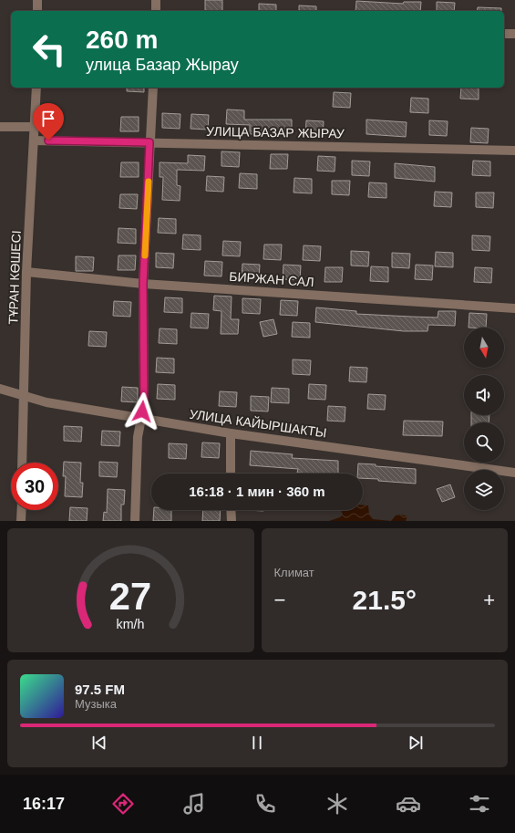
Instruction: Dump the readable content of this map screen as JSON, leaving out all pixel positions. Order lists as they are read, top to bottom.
{
  "streets": {
    "street": [
      "УЛИЦА БАЗАР ЖЫРАУ",
      "ТҰРАН КӨШЕСІ",
      "БИРЖАН САЛ",
      "УЛИЦА КАЙЫРШАКТЫ"
    ]
  },
  "crossings": [
    ["УЛИЦА БАЗАР ЖЫРАУ", "ТҰРАН КӨШЕСІ"],
    ["ТҰРАН КӨШЕСІ", "БИРЖАН САЛ"],
    ["ТҰРАН КӨШЕСІ", "УЛИЦА КАЙЫРШАКТЫ"]
  ],
  "north": "bottom",
  "page": {
    "turn": ["260 m", "улица Базар Жырау"],
    "limit": "30",
    "trip": "16:18 · 1 мин · 360 m",
    "tile": "Климат",
    "heat": ["−", "21.5°", "+"],
    "song": ["97.5 FM", "Музыка"],
    "tabs": "16:17",
    "gauge": ["27", "km/h"]
  }
}
